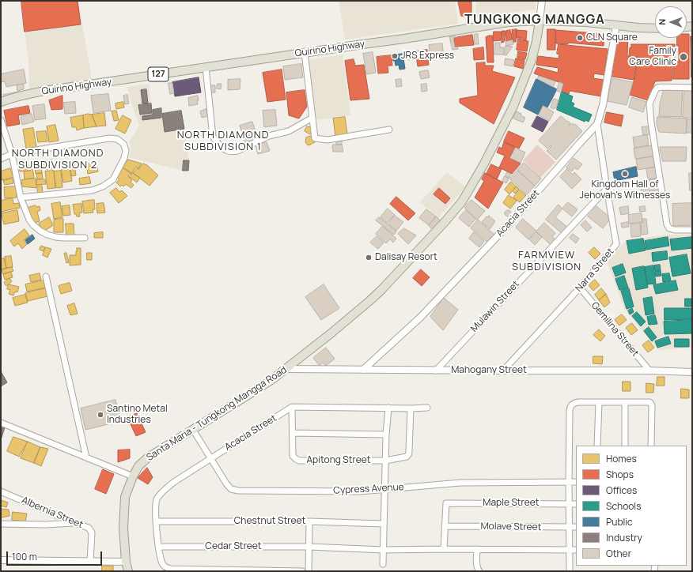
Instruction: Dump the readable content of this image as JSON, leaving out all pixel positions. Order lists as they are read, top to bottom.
{
  "streets": {
    "main road": ["Quirino Highway", "127", "Santa Maria - Tungkong Mangga Road"],
    "street": [
      "Acacia Street",
      "Narra Street",
      "Mulawin Street",
      "Gemilina Street",
      "Mahogany Street",
      "Apitong Street",
      "Cypress Avenue",
      "Maple Street",
      "Albernia Street",
      "Chestnut Street",
      "Molave Street",
      "Cedar Street"
    ]
  },
  "crossings": [
    ["Quirino Highway", "Acacia Street"],
    ["Quirino Highway", "Santa Maria - Tungkong Mangga Road"],
    ["Acacia Street", "Narra Street"],
    ["Acacia Street", "Mahogany Street"],
    ["Acacia Street", "Cypress Avenue"],
    ["Acacia Street", "Chestnut Street"],
    ["Acacia Street", "Cedar Street"],
    ["Narra Street", "Mulawin Street"],
    ["Narra Street", "Gemilina Street"],
    ["Narra Street", "Mahogany Street"],
    ["Mulawin Street", "Mahogany Street"],
    ["Gemilina Street", "Mahogany Street"],
    ["Mahogany Street", "Santa Maria - Tungkong Mangga Road"],
    ["Santa Maria - Tungkong Mangga Road", "Cypress Avenue"],
    ["Maple Street", "Molave Street"]
  ],
  "districts": [
    "TUNGKONG MANGGA",
    "NORTH DIAMOND SUBDIVISION 1",
    "NORTH DIAMOND SUBDIVISION 2",
    "FARMVIEW SUBDIVISION"
  ],
  "places": [
    "CLN Square",
    "JRS Express",
    "Family Care Clinic",
    "Kingdom Hall of Jehovah's Witnesses",
    "Dalisay Resort",
    "Santino Metal Industries"
  ],
  "legend": [
    "Homes",
    "Shops",
    "Offices",
    "Schools",
    "Public",
    "Industry",
    "Other"
  ],
  "scale_bar": "100 m",
  "north": "left"
}
